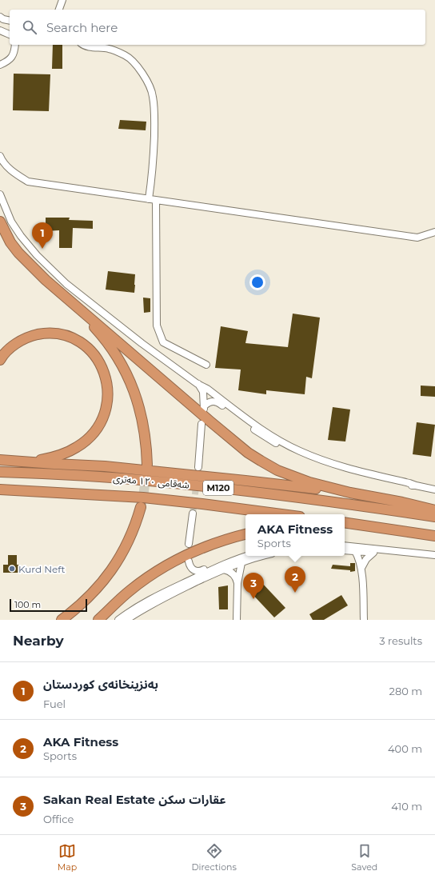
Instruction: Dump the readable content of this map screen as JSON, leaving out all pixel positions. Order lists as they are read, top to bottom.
{
  "streets": {
    "highway": ["شەقامی ١٢٠ مەتری", "M120"]
  },
  "places": ["Kurd Neft"],
  "scale_bar": "100 m",
  "page": {
    "search": "Search here",
    "pins": ["1", "2", "3"],
    "popup": ["AKA Fitness", "Sports"],
    "scale": "100 m",
    "heading": ["Nearby", "3 results"],
    "list": [
      {
        "mark": "1",
        "name": "بەنزینخانەی کوردستان",
        "note": "Fuel",
        "value": "280 m"
      },
      {
        "mark": "2",
        "name": "AKA Fitness",
        "note": "Sports",
        "value": "400 m"
      },
      {
        "mark": "3",
        "name": "Sakan Real Estate عقارات سكن",
        "note": "Office",
        "value": "410 m"
      }
    ],
    "nav": ["Map", "Directions", "Saved"]
  }
}
